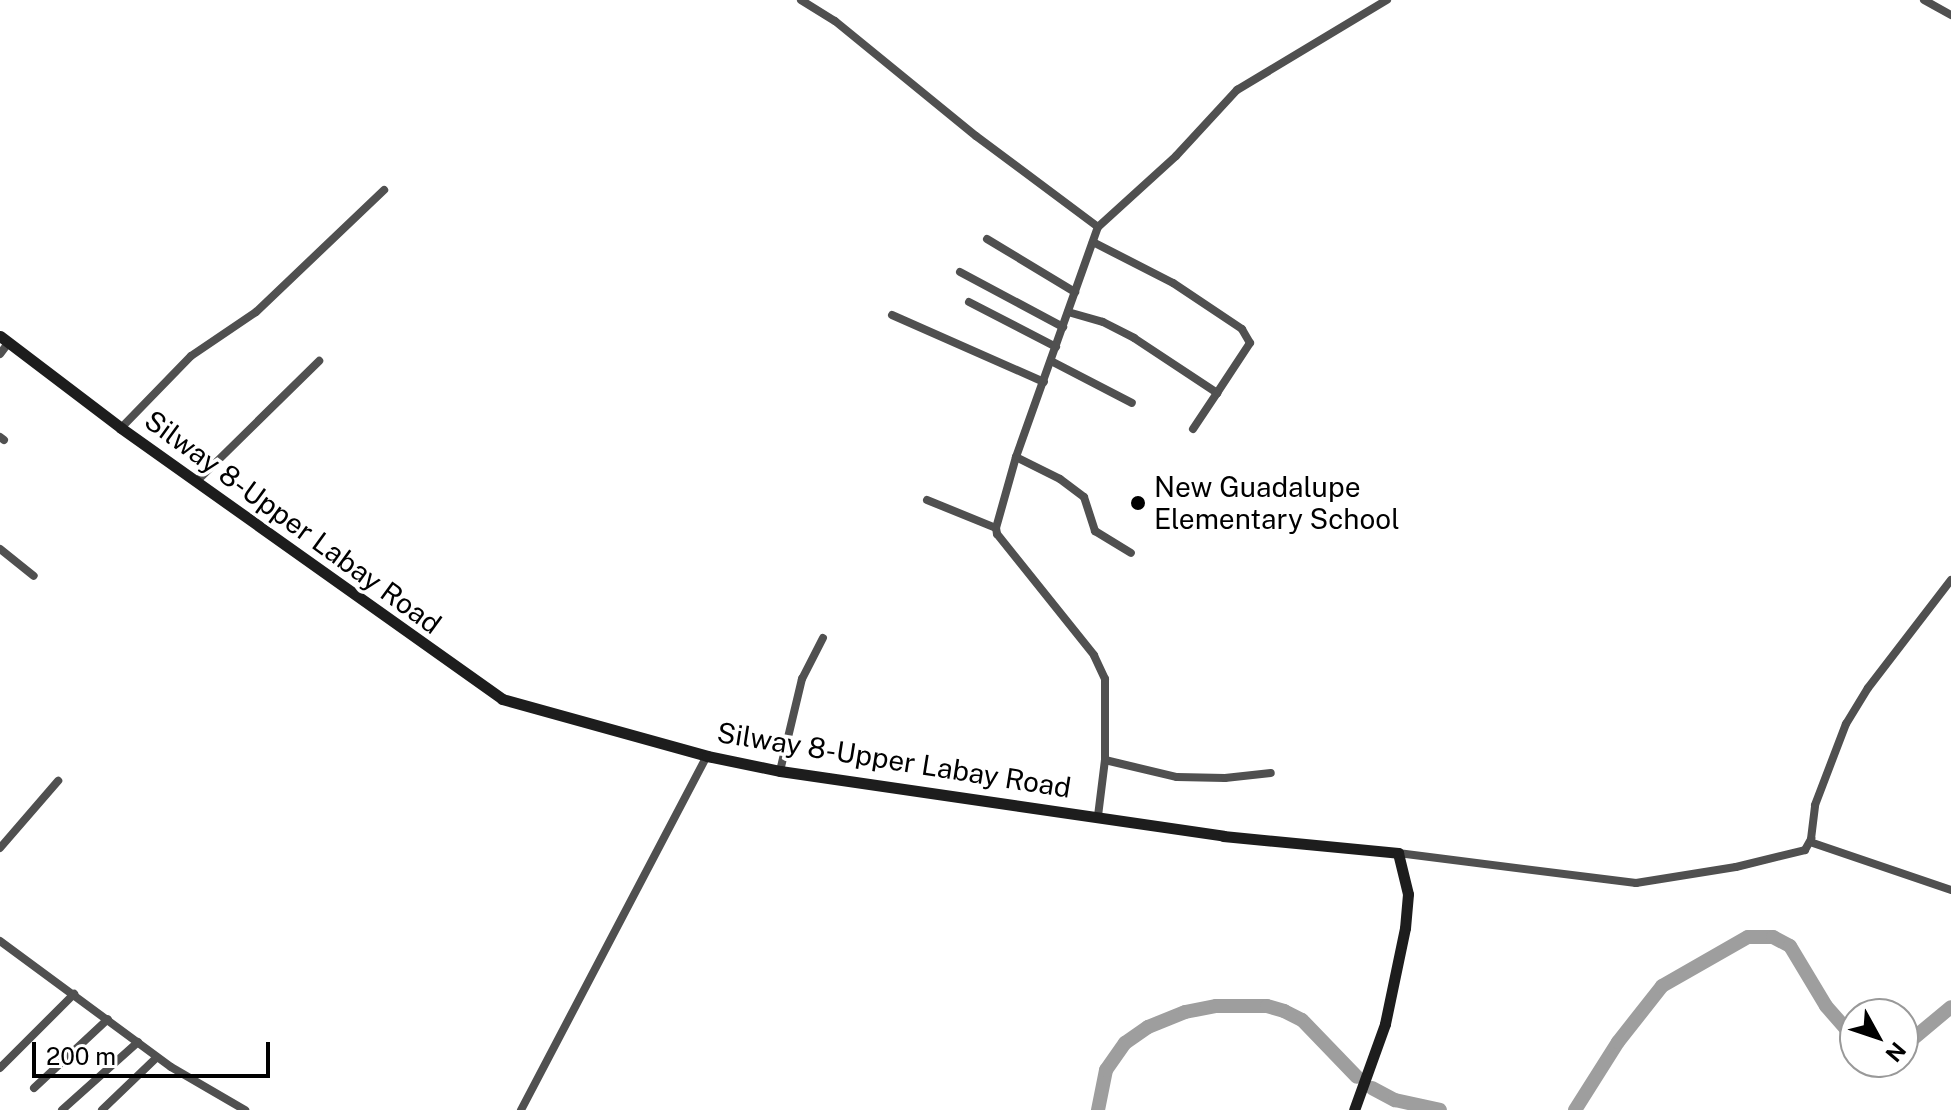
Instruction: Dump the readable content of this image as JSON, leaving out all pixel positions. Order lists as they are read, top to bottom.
{
  "streets": {
    "main road": ["Silway 8-Upper Labay Road"]
  },
  "places": ["New Guadalupe Elementary School"],
  "scale_bar": "200 m",
  "north": "bottom right"
}
